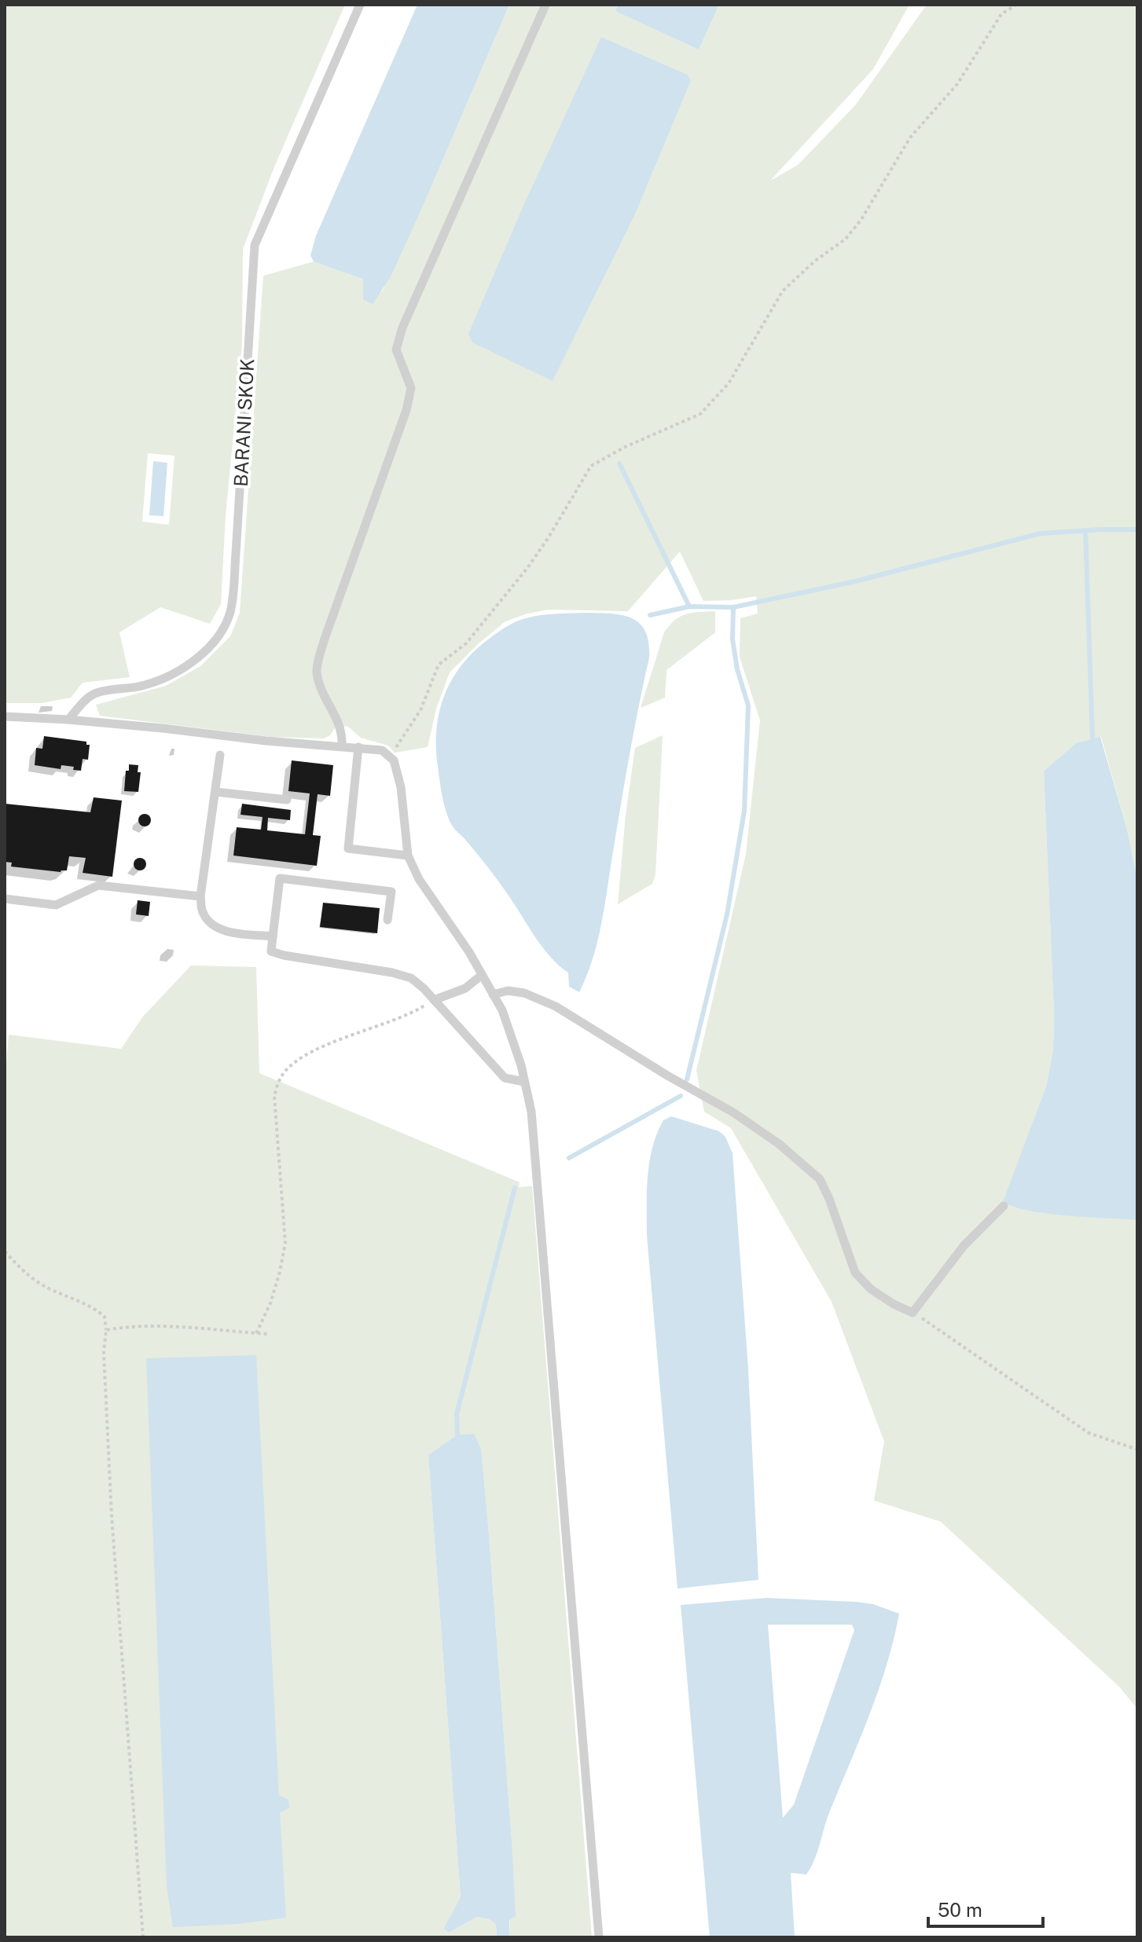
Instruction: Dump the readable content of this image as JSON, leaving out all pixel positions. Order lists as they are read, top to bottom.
{
  "streets": {
    "lane": ["BARANI SKOK"]
  },
  "scale_bar": "50 m"
}
